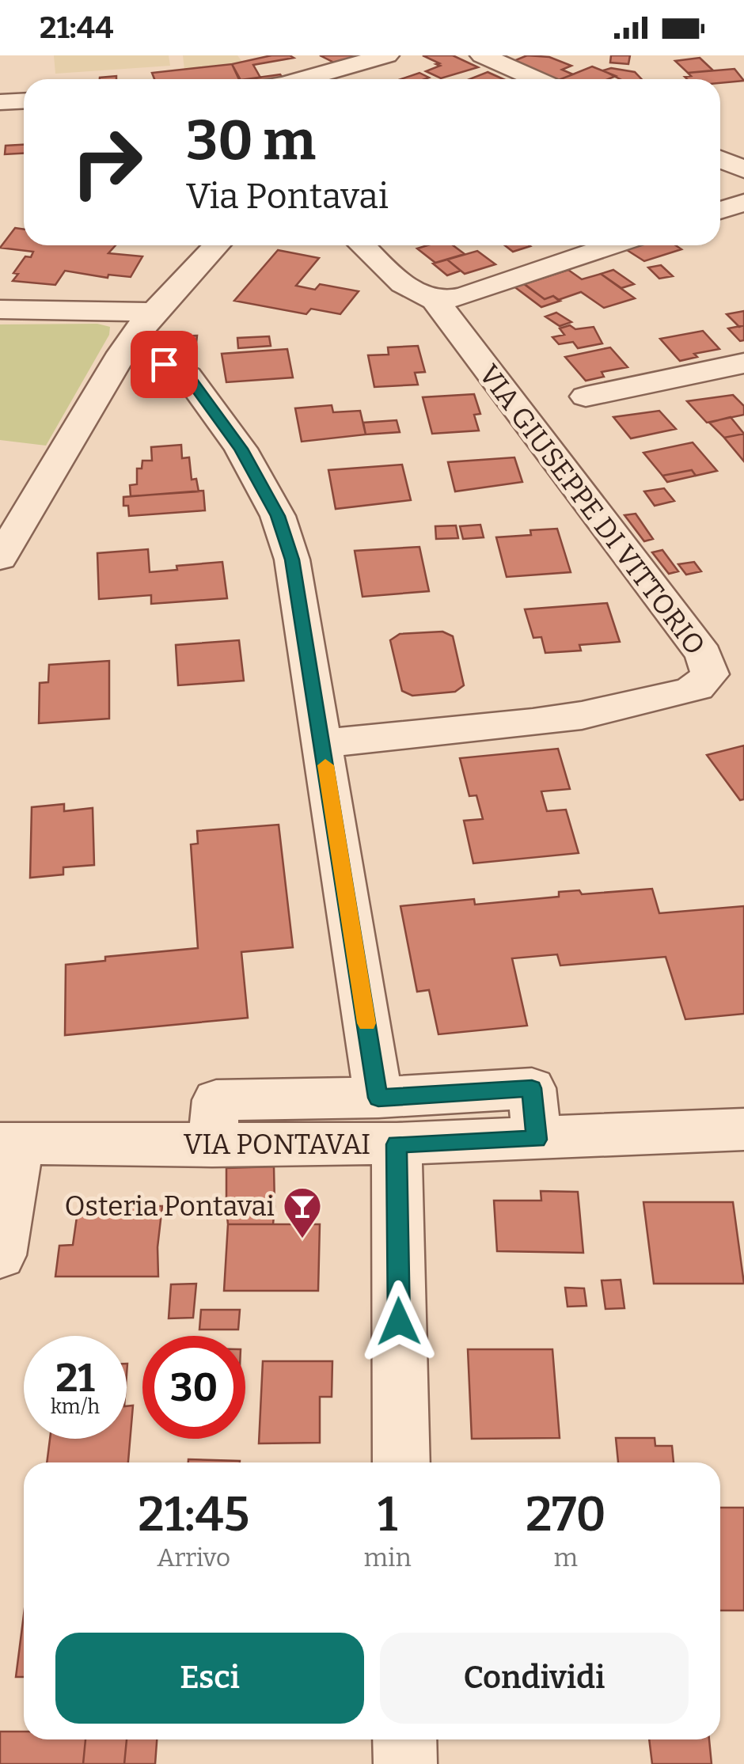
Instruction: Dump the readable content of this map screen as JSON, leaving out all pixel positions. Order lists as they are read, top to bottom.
{
  "streets": {
    "street": ["VIA GIUSEPPE DI VITTORIO", "VIA PONTAVAI"]
  },
  "places": {
    "bar": ["Osteria Pontavai"]
  },
  "page": {
    "status": "21:44",
    "turn": ["30 m", "Via Pontavai"],
    "speed": "21 km/h",
    "limit": "30",
    "eta": [
      "21:45",
      "Arrivo",
      "1",
      "min",
      "270",
      "m"
    ],
    "buttons": ["Esci", "Condividi"]
  }
}
